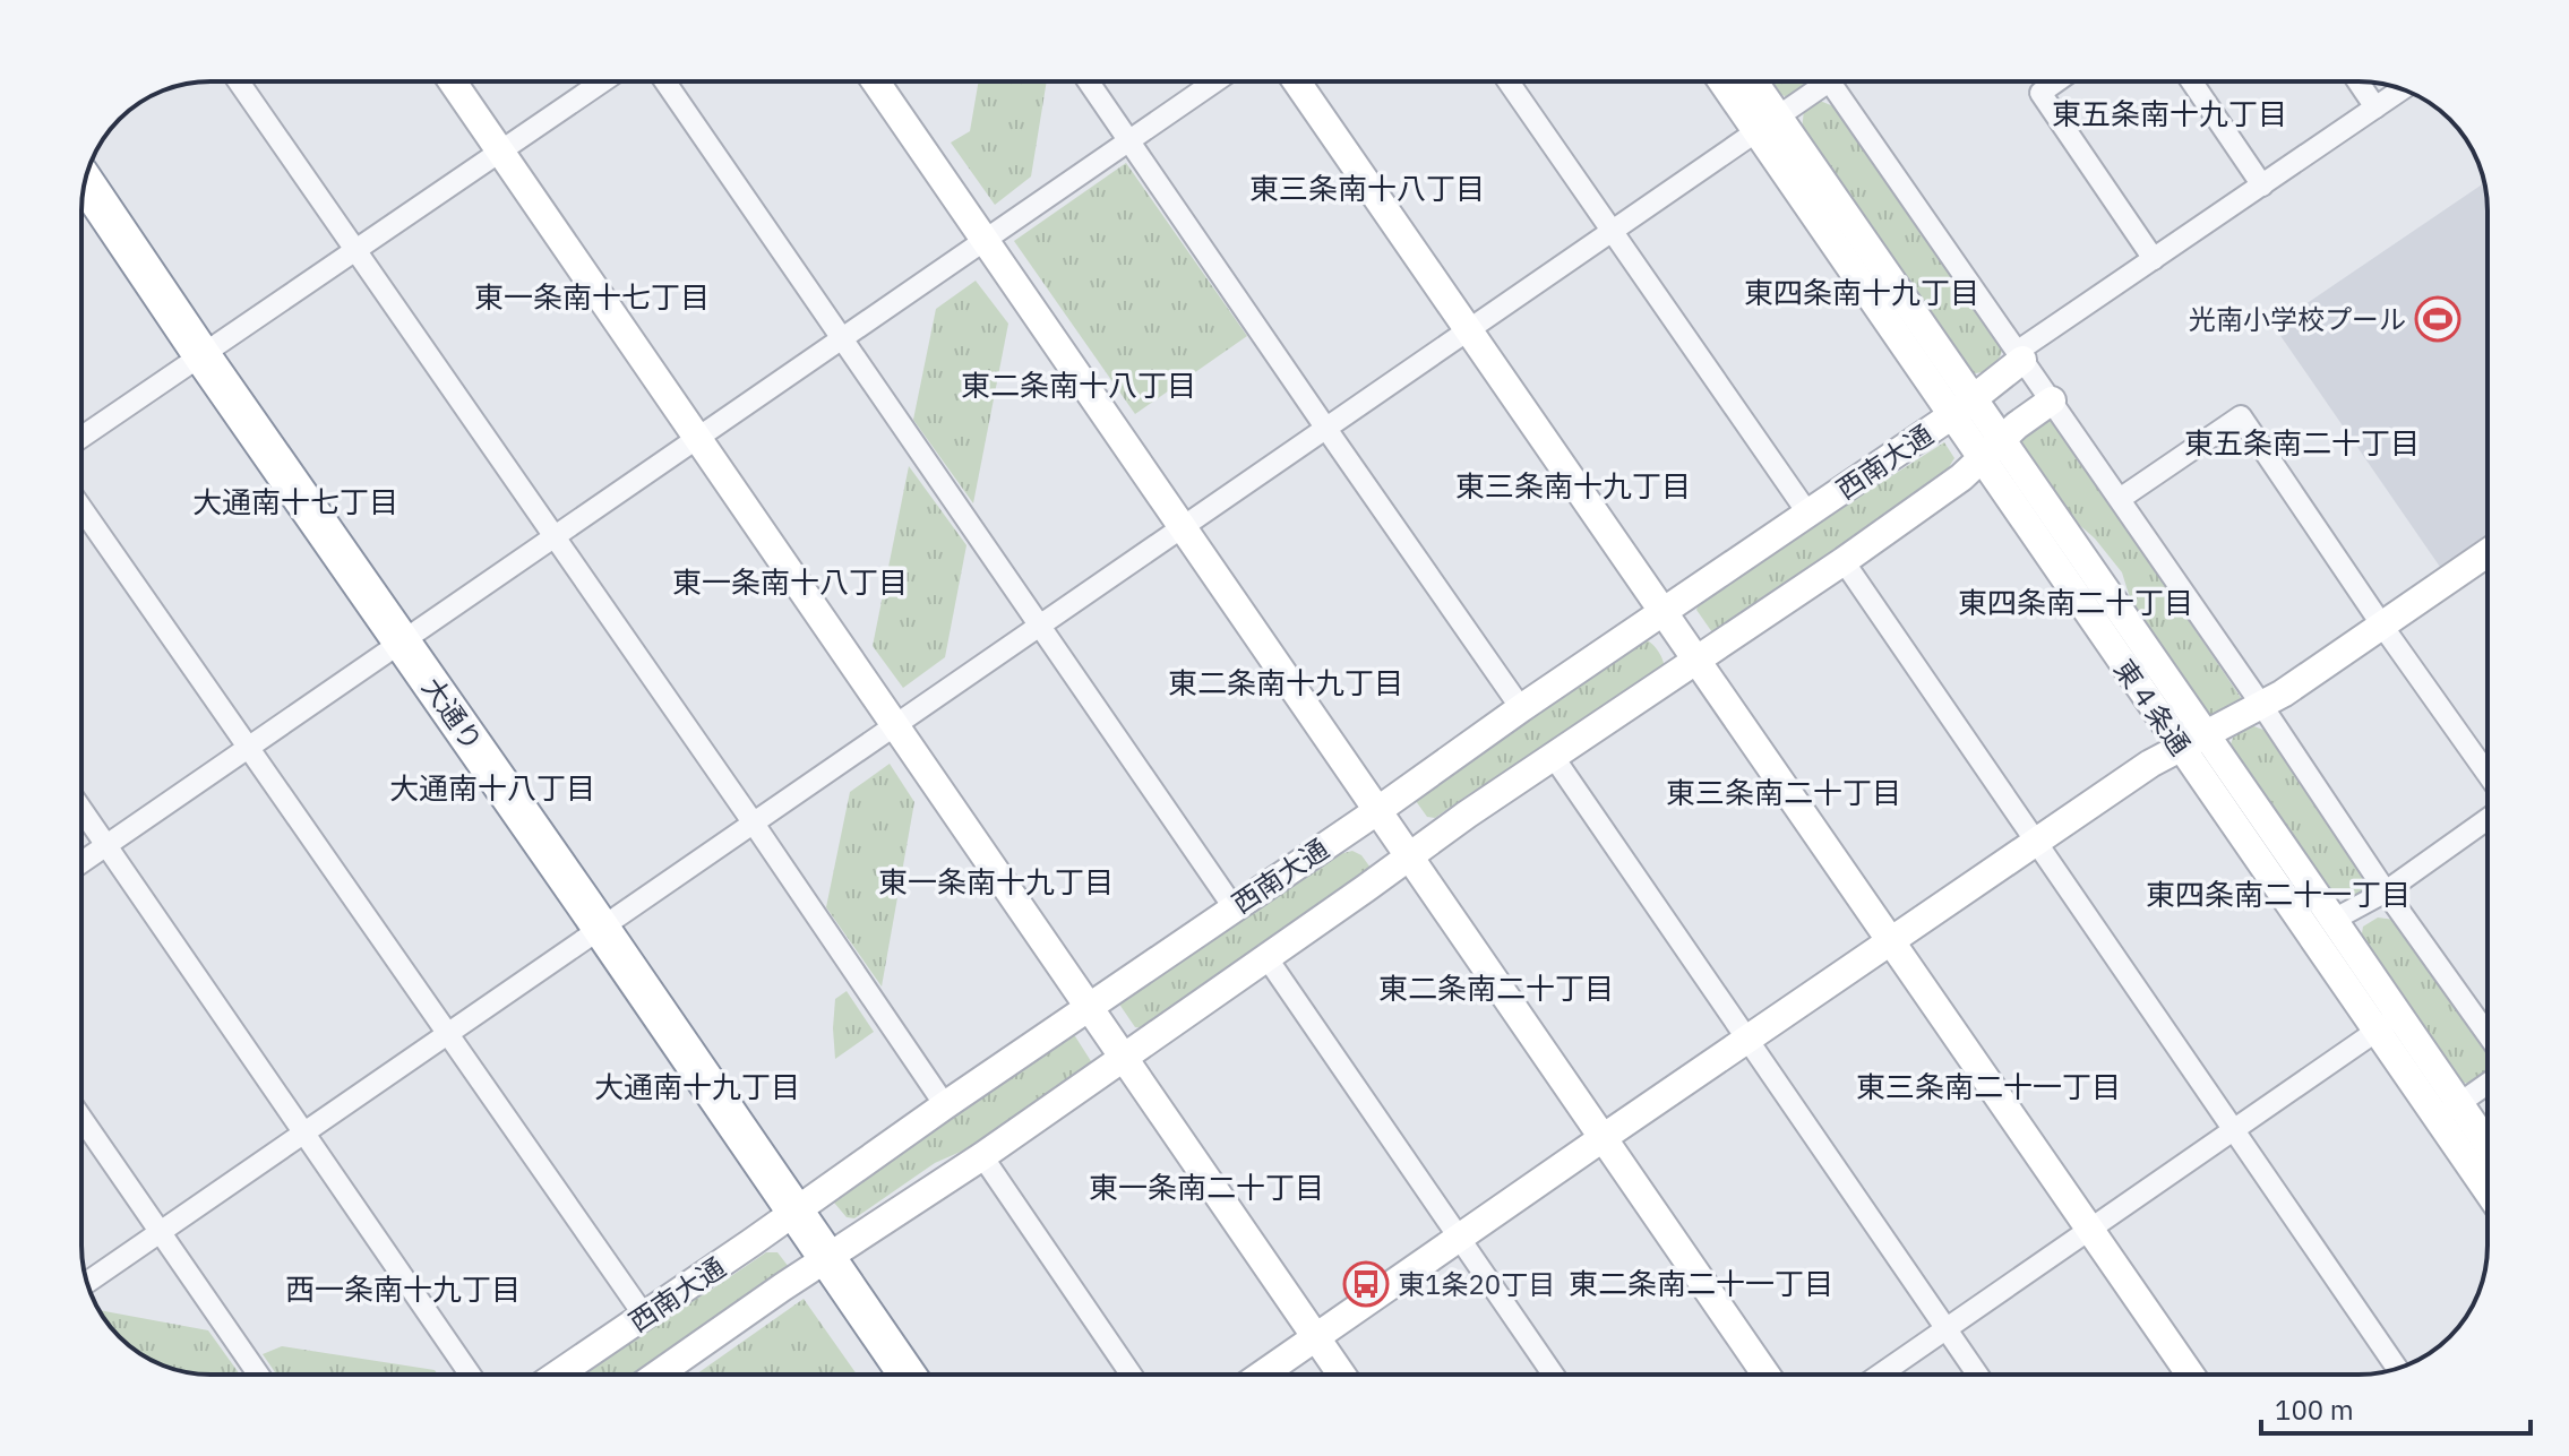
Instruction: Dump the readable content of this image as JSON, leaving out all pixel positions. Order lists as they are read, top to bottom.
{
  "streets": {
    "highway": ["大通り"],
    "street": ["西南大通", "東４条通"]
  },
  "crossings": [
    ["西南大通", "東４条通"],
    ["西南大通", "大通り"]
  ],
  "districts": [
    "東五条南十九丁目",
    "東三条南十八丁目",
    "東四条南十九丁目",
    "東一条南十七丁目",
    "東二条南十八丁目",
    "東五条南二十丁目",
    "東三条南十九丁目",
    "大通南十七丁目",
    "東一条南十八丁目",
    "東四条南二十丁目",
    "東二条南十九丁目",
    "大通南十八丁目",
    "東三条南二十丁目",
    "東一条南十九丁目",
    "東四条南二十一丁目",
    "東二条南二十丁目",
    "大通南十九丁目",
    "東三条南二十一丁目",
    "東一条南二十丁目",
    "東二条南二十一丁目",
    "西一条南十九丁目"
  ],
  "places": {
    "sports": ["光南小学校プール"],
    "bus stop": ["東1条20丁目"]
  },
  "scale_bar": "100 m"
}
